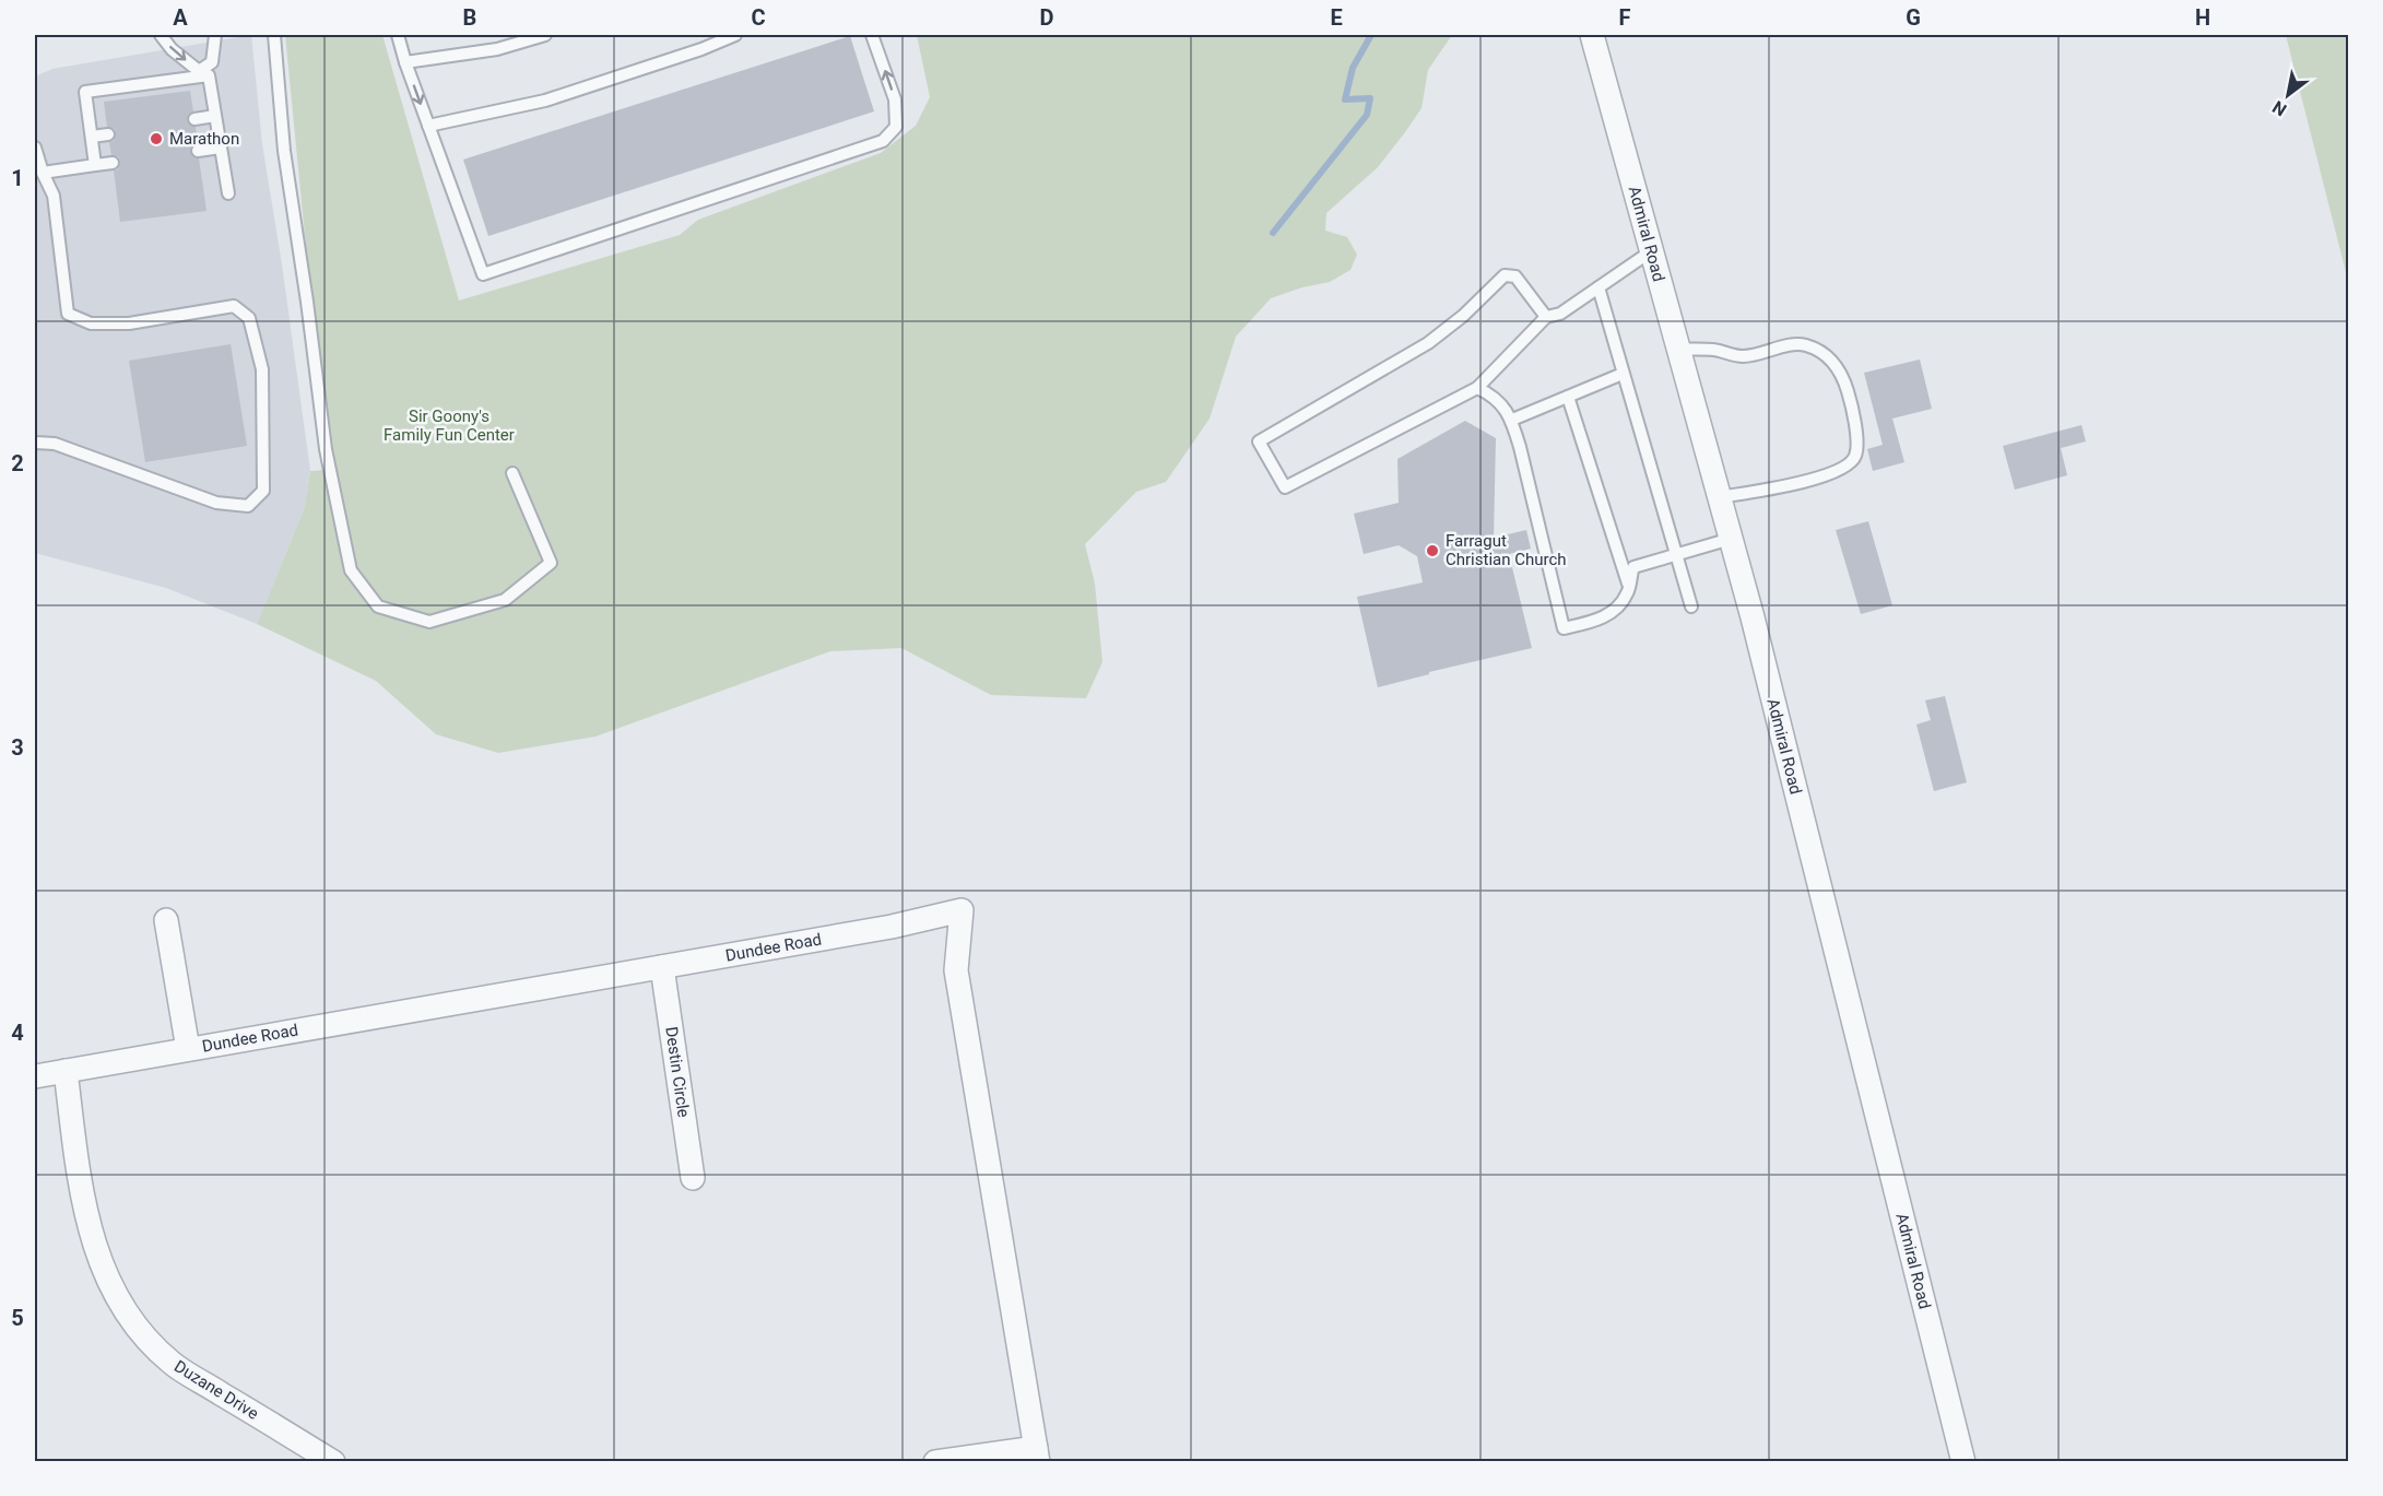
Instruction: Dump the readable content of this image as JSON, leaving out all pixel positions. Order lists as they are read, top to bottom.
{
  "streets": {
    "street": [
      "Admiral Road",
      "Dundee Road",
      "Destin Circle",
      "Duzane Drive"
    ]
  },
  "crossings": [
    ["Dundee Road", "Destin Circle"],
    ["Dundee Road", "Duzane Drive"]
  ],
  "parks": ["Sir Goony's Family Fun Center"],
  "places": ["Marathon", "Farragut Christian Church"],
  "north": "bottom left",
  "grid": {
    "columns": [
      "A",
      "B",
      "C",
      "D",
      "E",
      "F",
      "G",
      "H"
    ],
    "rows": [
      "1",
      "2",
      "3",
      "4",
      "5"
    ]
  }
}
